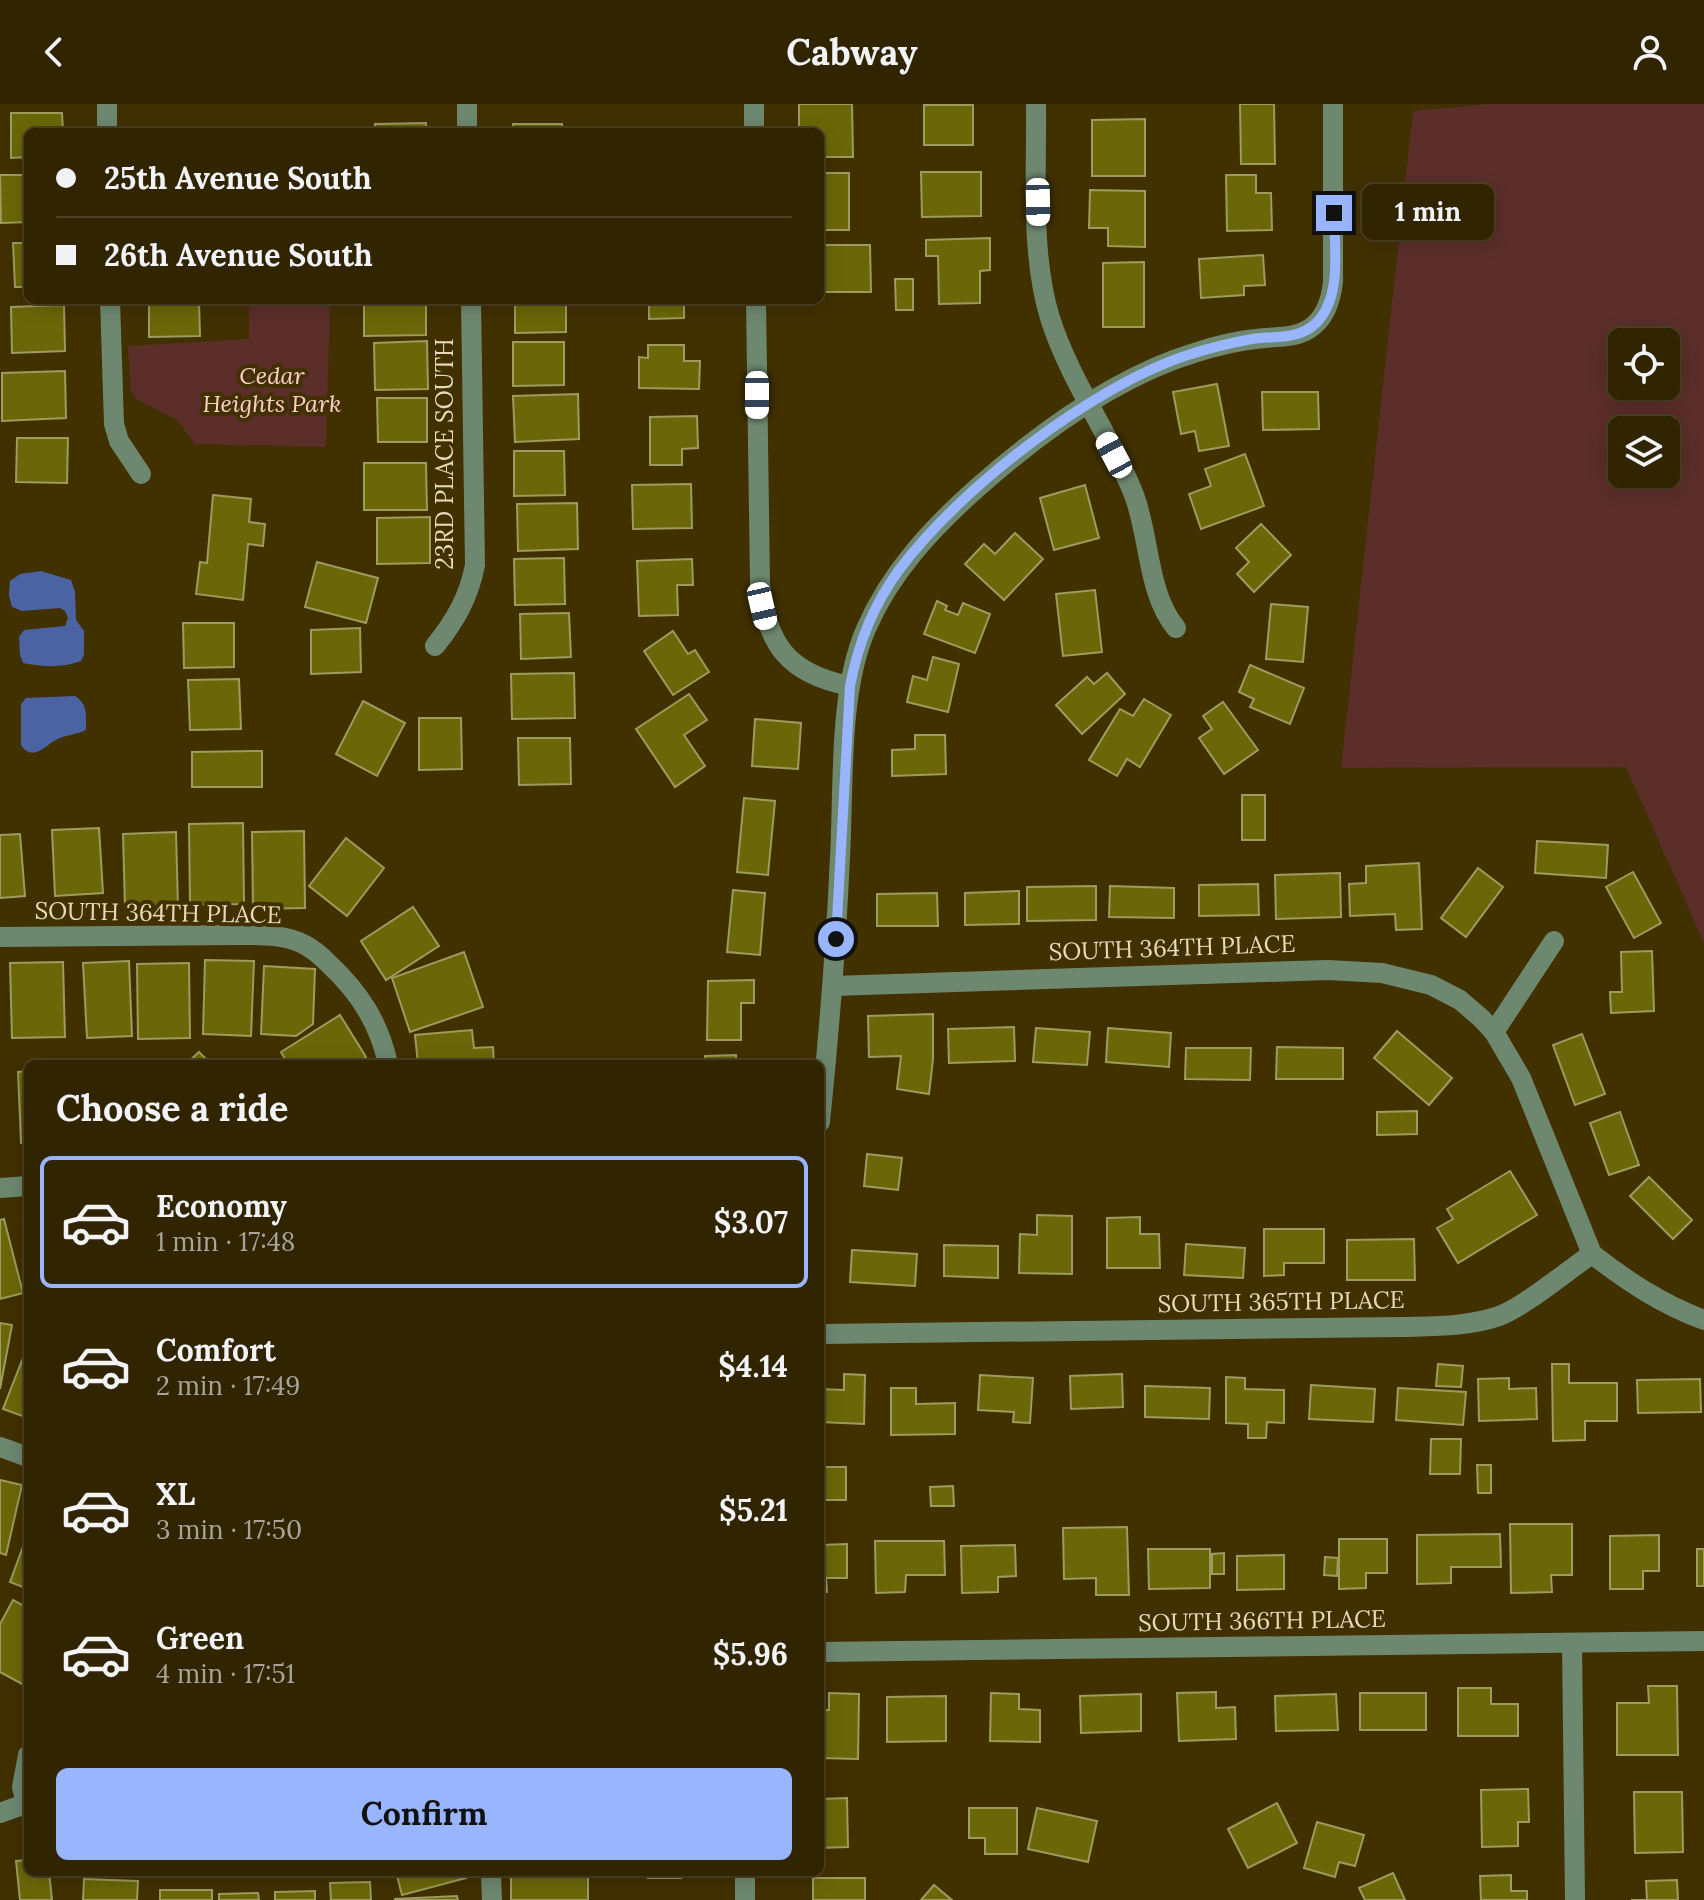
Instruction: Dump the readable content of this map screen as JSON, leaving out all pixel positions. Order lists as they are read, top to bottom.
{
  "streets": {
    "street": [
      "23RD PLACE SOUTH",
      "SOUTH 364TH PLACE",
      "SOUTH 365TH PLACE",
      "SOUTH 366TH PLACE"
    ]
  },
  "crossings": [
    ["SOUTH 364TH PLACE", "SOUTH 365TH PLACE"]
  ],
  "parks": ["Cedar Heights Park"],
  "page": {
    "header": "Cabway",
    "banner": ["25th Avenue South", "26th Avenue South"],
    "bubble": "1 min",
    "heading": "Choose a ride",
    "list": [
      {
        "name": "Economy",
        "note": "1 min · 17:48",
        "value": "$3.07"
      },
      {
        "name": "Comfort",
        "note": "2 min · 17:49",
        "value": "$4.14"
      },
      {
        "name": "XL",
        "note": "3 min · 17:50",
        "value": "$5.21"
      },
      {
        "name": "Green",
        "note": "4 min · 17:51",
        "value": "$5.96"
      }
    ],
    "buttons": "Confirm"
  }
}
